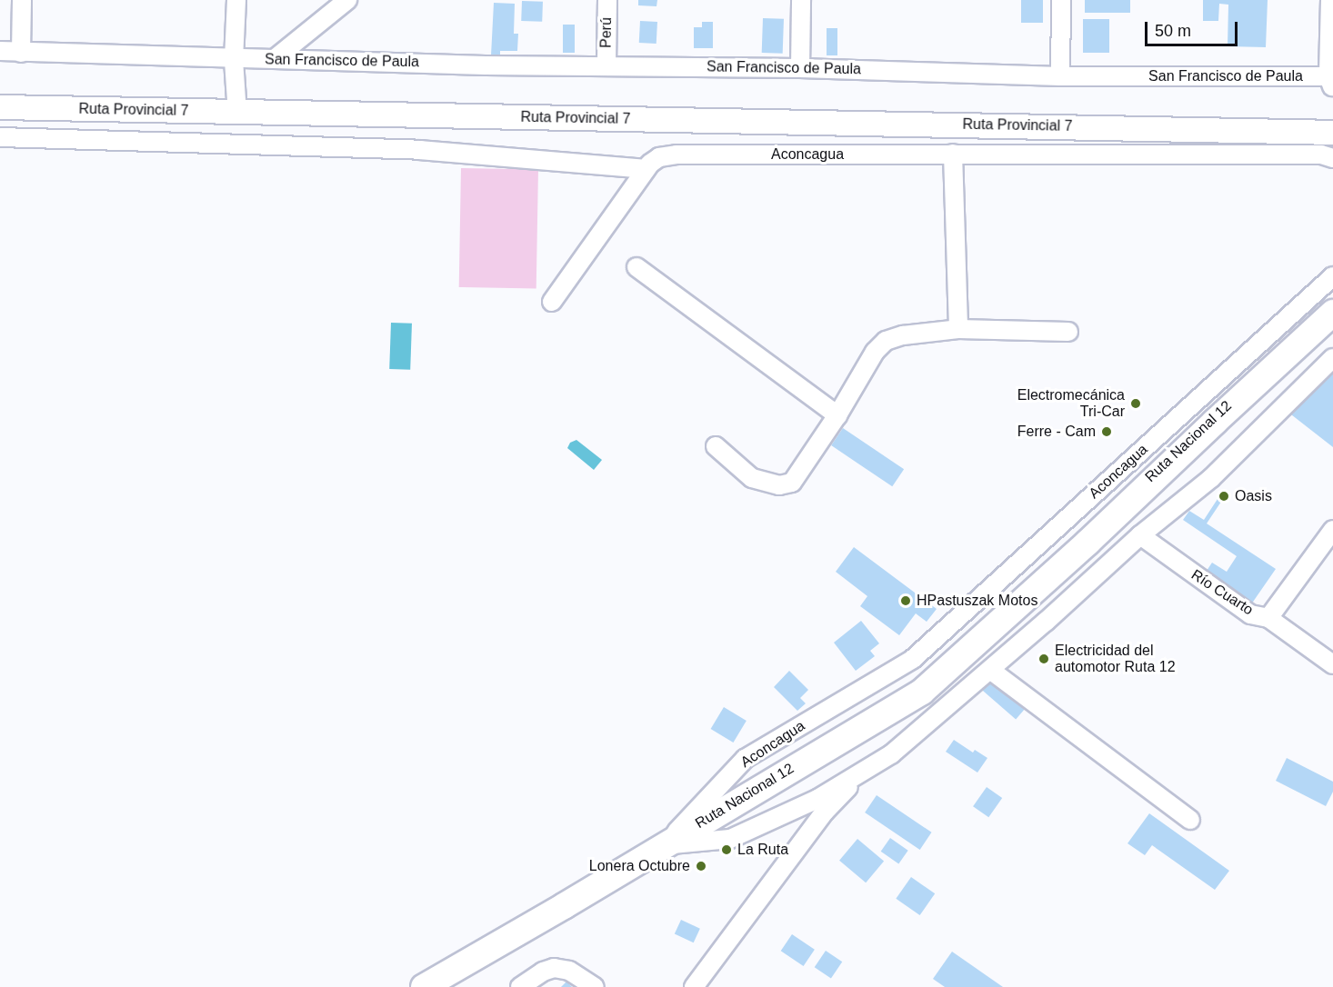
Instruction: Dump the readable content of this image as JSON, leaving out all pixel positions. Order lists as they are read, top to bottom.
{
  "streets": {
    "highway": ["Ruta Nacional 12"],
    "main road": ["Ruta Provincial 7"],
    "street": [
      "Perú",
      "San Francisco de Paula",
      "Aconcagua",
      "Río Cuarto"
    ]
  },
  "crossings": [
    ["Perú", "San Francisco de Paula"],
    ["Aconcagua", "Ruta Nacional 12"]
  ],
  "places": [
    "Electromecánica Tri-Car",
    "Ferre - Cam",
    "Oasis",
    "HPastuszak Motos",
    "Electricidad del automotor Ruta 12",
    "La Ruta",
    "Lonera Octubre"
  ],
  "scale_bar": "50 m"
}
